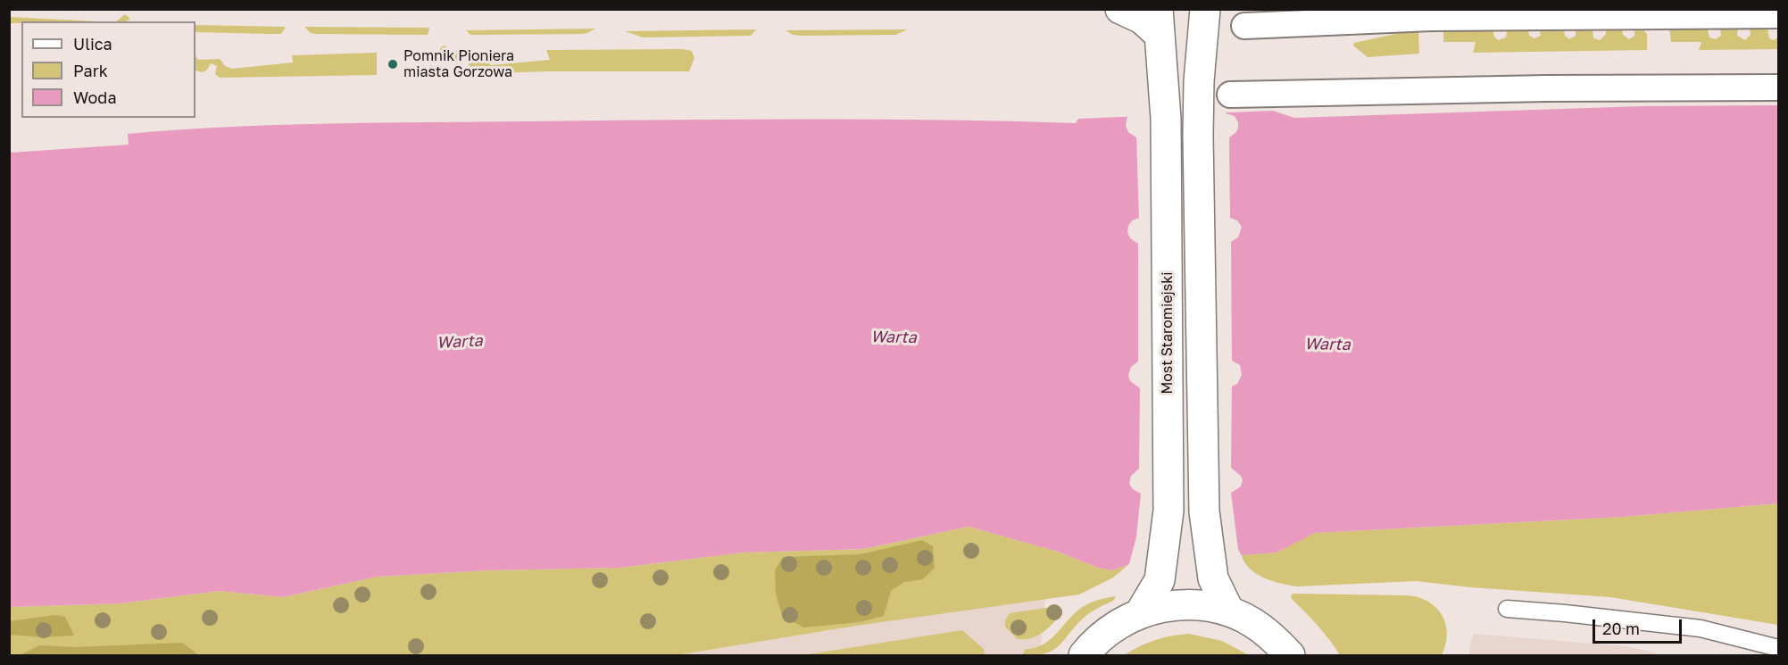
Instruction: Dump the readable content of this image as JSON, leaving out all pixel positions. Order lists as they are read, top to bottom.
{
  "streets": {
    "main road": ["Most Staromiejski"]
  },
  "water": ["Warta"],
  "places": ["Pomnik Pioniera miasta Gorzowa"],
  "legend": ["Ulica", "Park", "Woda"],
  "scale_bar": "20 m"
}
